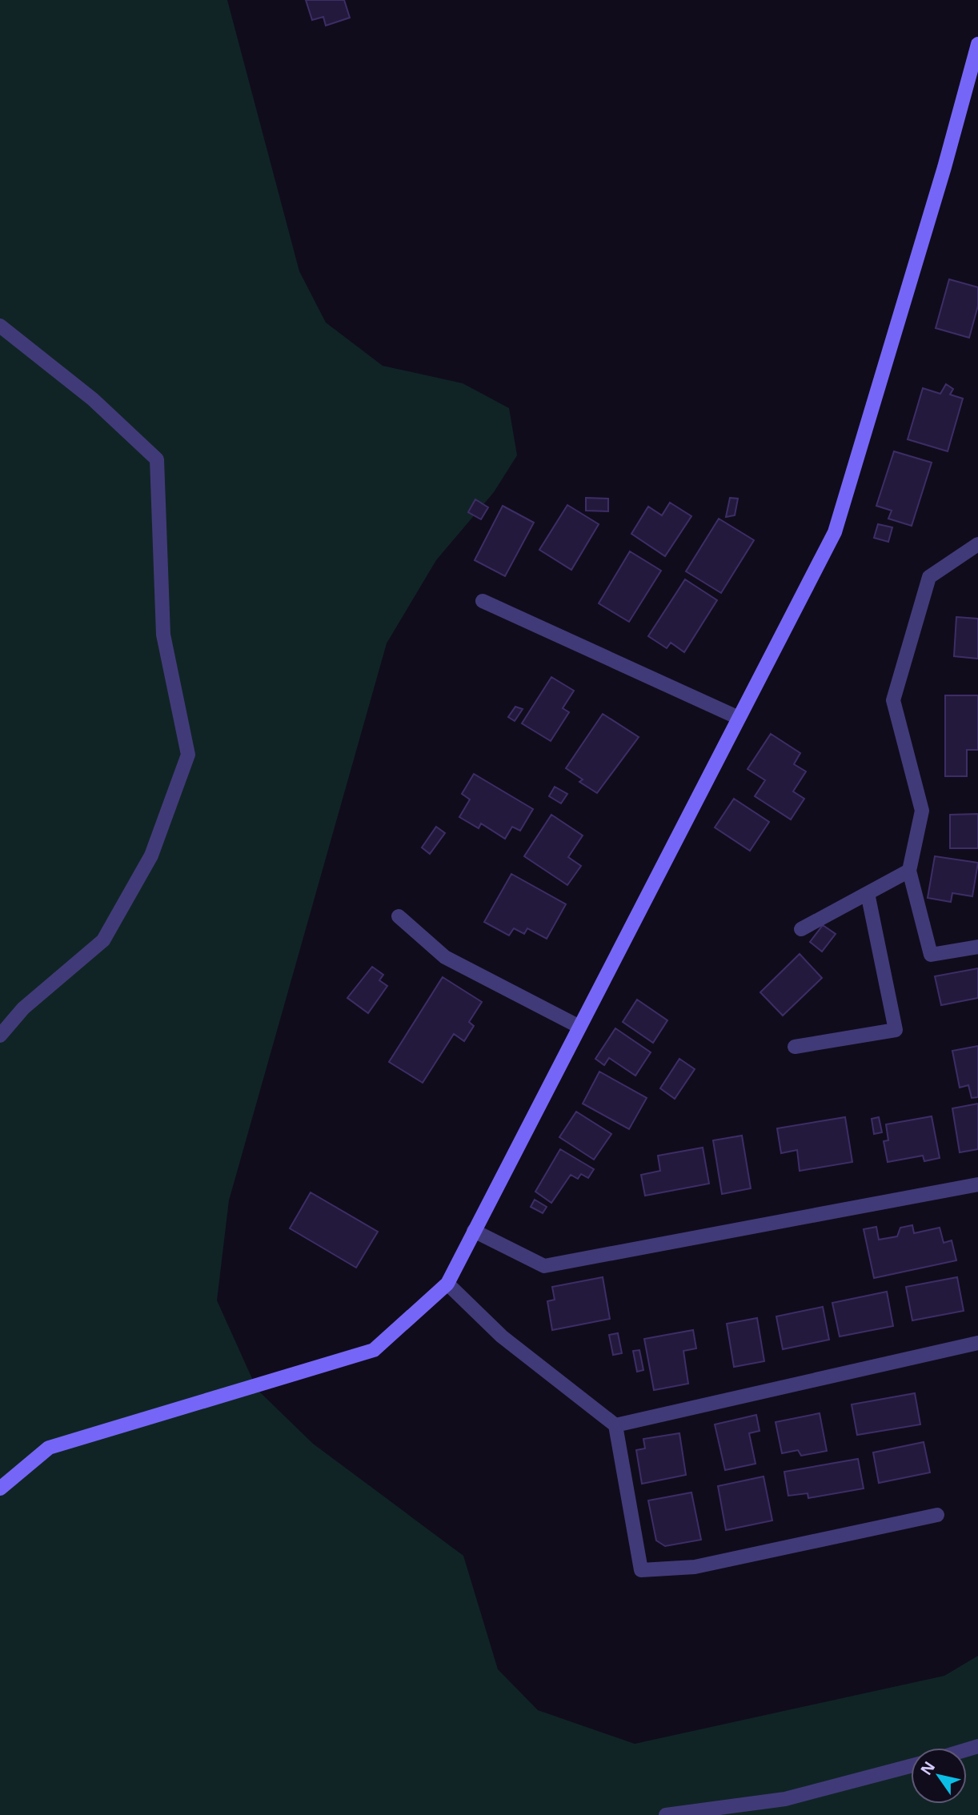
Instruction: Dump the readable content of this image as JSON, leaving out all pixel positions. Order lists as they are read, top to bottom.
{
  "north": "top left"
}
